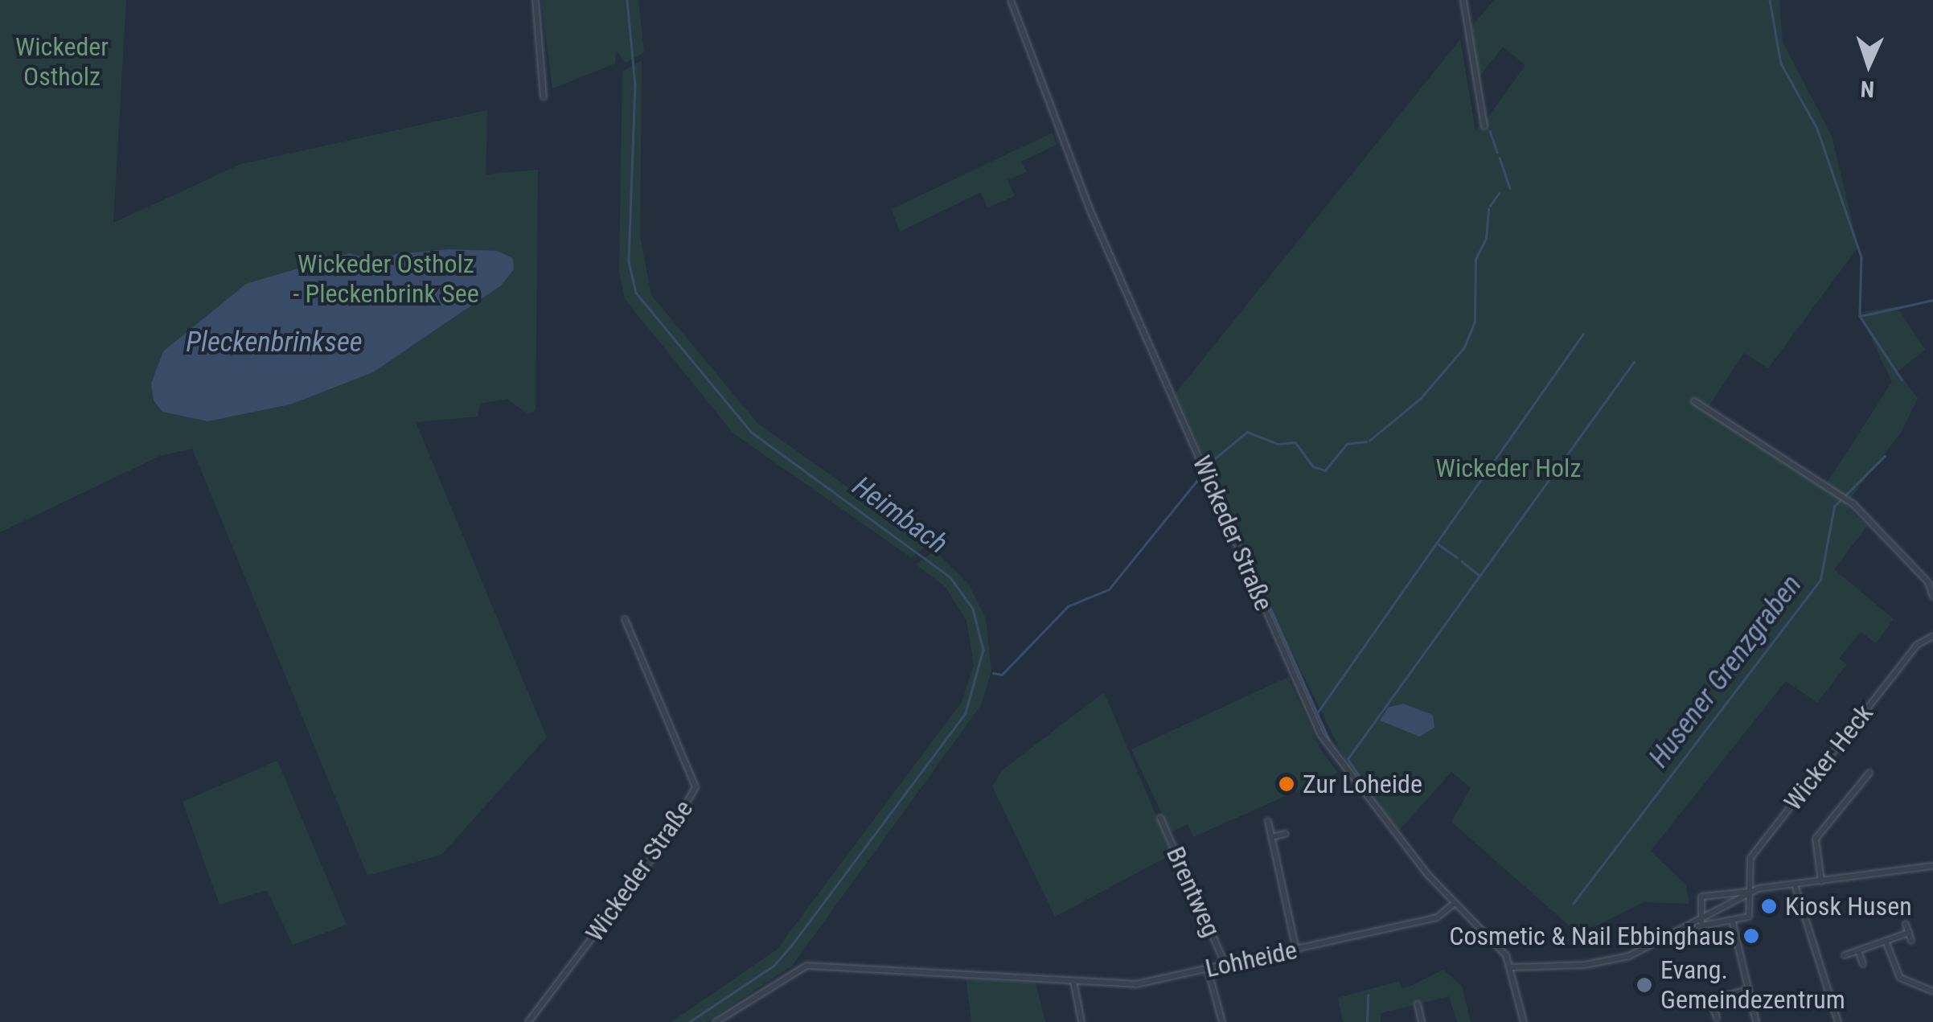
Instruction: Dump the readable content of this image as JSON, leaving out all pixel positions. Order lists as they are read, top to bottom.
{
  "streets": {
    "street": [
      "Wickeder Straße",
      "Wicker Heck",
      "Brentweg",
      "Lohheide"
    ]
  },
  "crossings": [
    ["Wickeder Straße", "Lohheide"],
    ["Brentweg", "Lohheide"]
  ],
  "water": ["Pleckenbrinksee", "Heimbach", "Husener Grenzgraben"],
  "parks": ["Wickeder Ostholz", "Wickeder Ostholz - Pleckenbrink See", "Wickeder Holz"],
  "places": [
    "Zur Loheide",
    "Kiosk Husen",
    "Cosmetic & Nail Ebbinghaus",
    "Evang. Gemeindezentrum"
  ],
  "north": "bottom"
}
